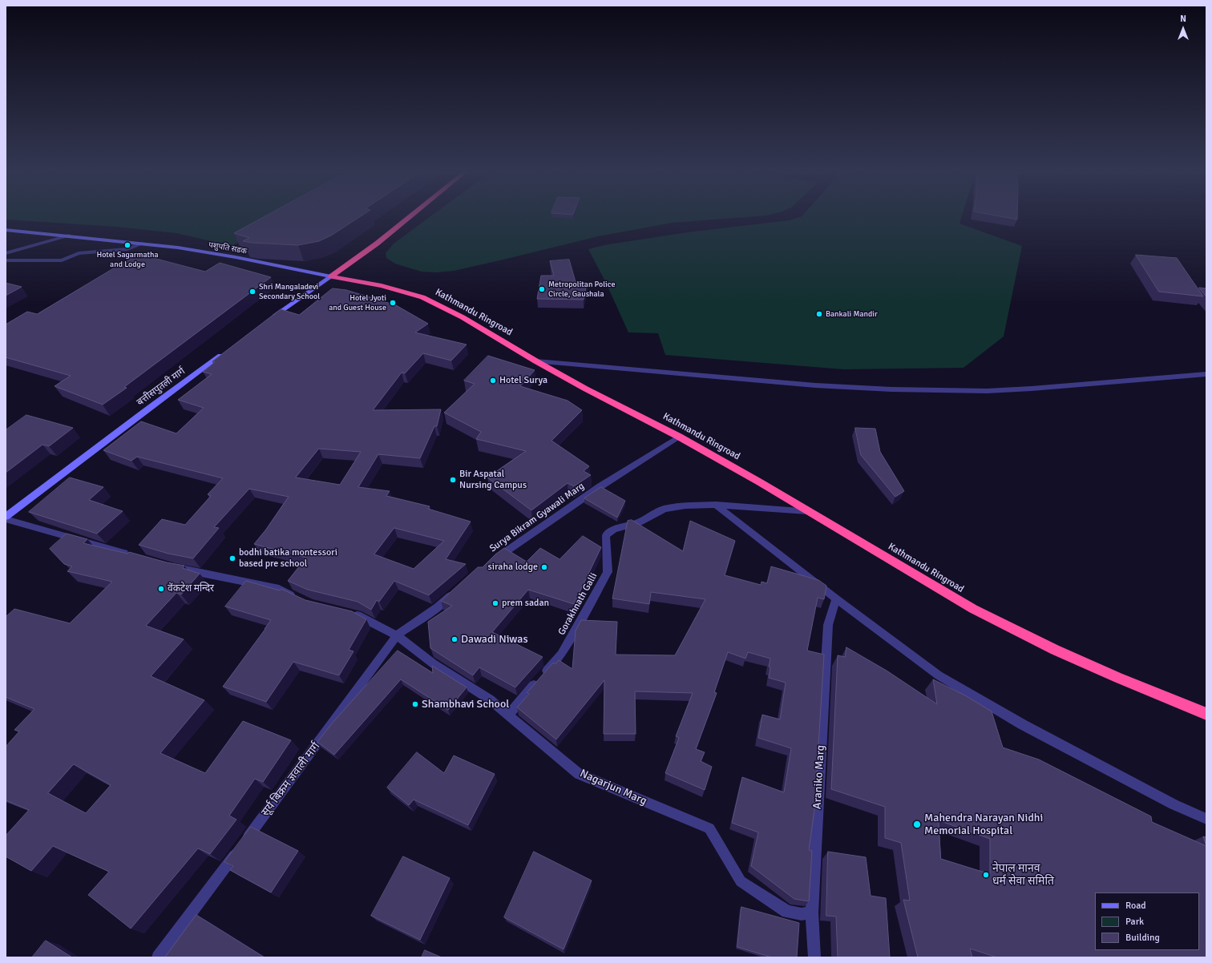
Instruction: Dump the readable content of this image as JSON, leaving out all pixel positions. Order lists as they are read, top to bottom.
{
  "streets": {
    "highway": ["Kathmandu Ringroad"],
    "main road": ["पशुपति सडक", "बत्तीसपुतली मार्ग"],
    "street": [
      "Surya Bikram Gyawali Marg",
      "Gorakhnath Galli",
      "Araniko Marg",
      "सूर्य बिक्रम ज्ञवाली मार्ग",
      "Nagarjun Marg"
    ]
  },
  "crossings": [
    ["पशुपति सडक", "Kathmandu Ringroad"],
    ["Kathmandu Ringroad", "Surya Bikram Gyawali Marg"],
    ["Kathmandu Ringroad", "Gorakhnath Galli"],
    ["Gorakhnath Galli", "Nagarjun Marg"],
    ["Araniko Marg", "Nagarjun Marg"],
    ["सूर्य बिक्रम ज्ञवाली मार्ग", "Nagarjun Marg"]
  ],
  "places": [
    "Hotel Sagarmatha and Lodge",
    "Metropolitan Police Circle, Gaushala",
    "Shri Mangaladevi Secondary School",
    "Hotel Jyoti and Guest House",
    "Bankali Mandir",
    "Hotel Surya",
    "Bir Aspatal Nursing Campus",
    "bodhi batika montessori based pre school",
    "siraha lodge",
    "वेंकटेश मन्दिर",
    "prem sadan",
    "Dawadi Niwas",
    "Shambhavi School",
    "Mahendra Narayan Nidhi Memorial Hospital",
    "नेपाल मानव धर्म सेवा समिति"
  ],
  "legend": ["Road", "Park", "Building"],
  "north": "top"
}
